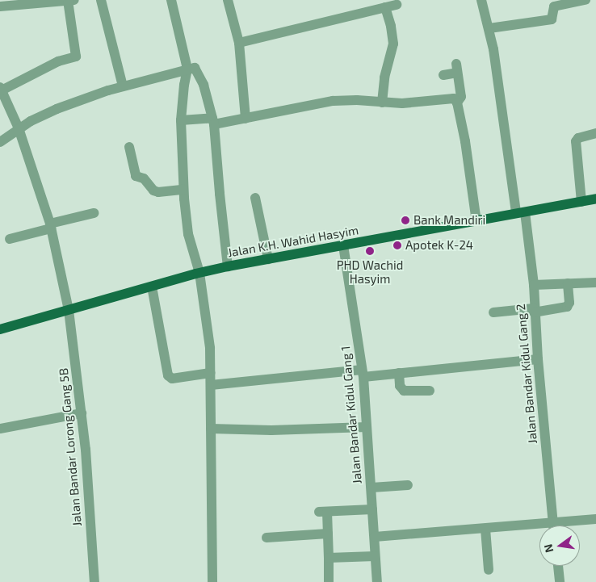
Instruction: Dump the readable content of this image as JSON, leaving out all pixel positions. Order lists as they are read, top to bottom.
{
  "streets": {
    "main road": ["Jalan K.H. Wahid Hasyim"],
    "street": ["Jalan Bandar Kidul Gang 2", "Jalan Bandar Kidul Gang 1", "Jalan Bandar Lorong Gang 5B"]
  },
  "crossings": [
    ["Jalan K.H. Wahid Hasyim", "Jalan Bandar Kidul Gang 2"],
    ["Jalan K.H. Wahid Hasyim", "Jalan Bandar Kidul Gang 1"],
    ["Jalan K.H. Wahid Hasyim", "Jalan Bandar Lorong Gang 5B"]
  ],
  "places": ["Bank Mandiri", "Apotek K-24", "PHD Wachid Hasyim"],
  "north": "left"
}
